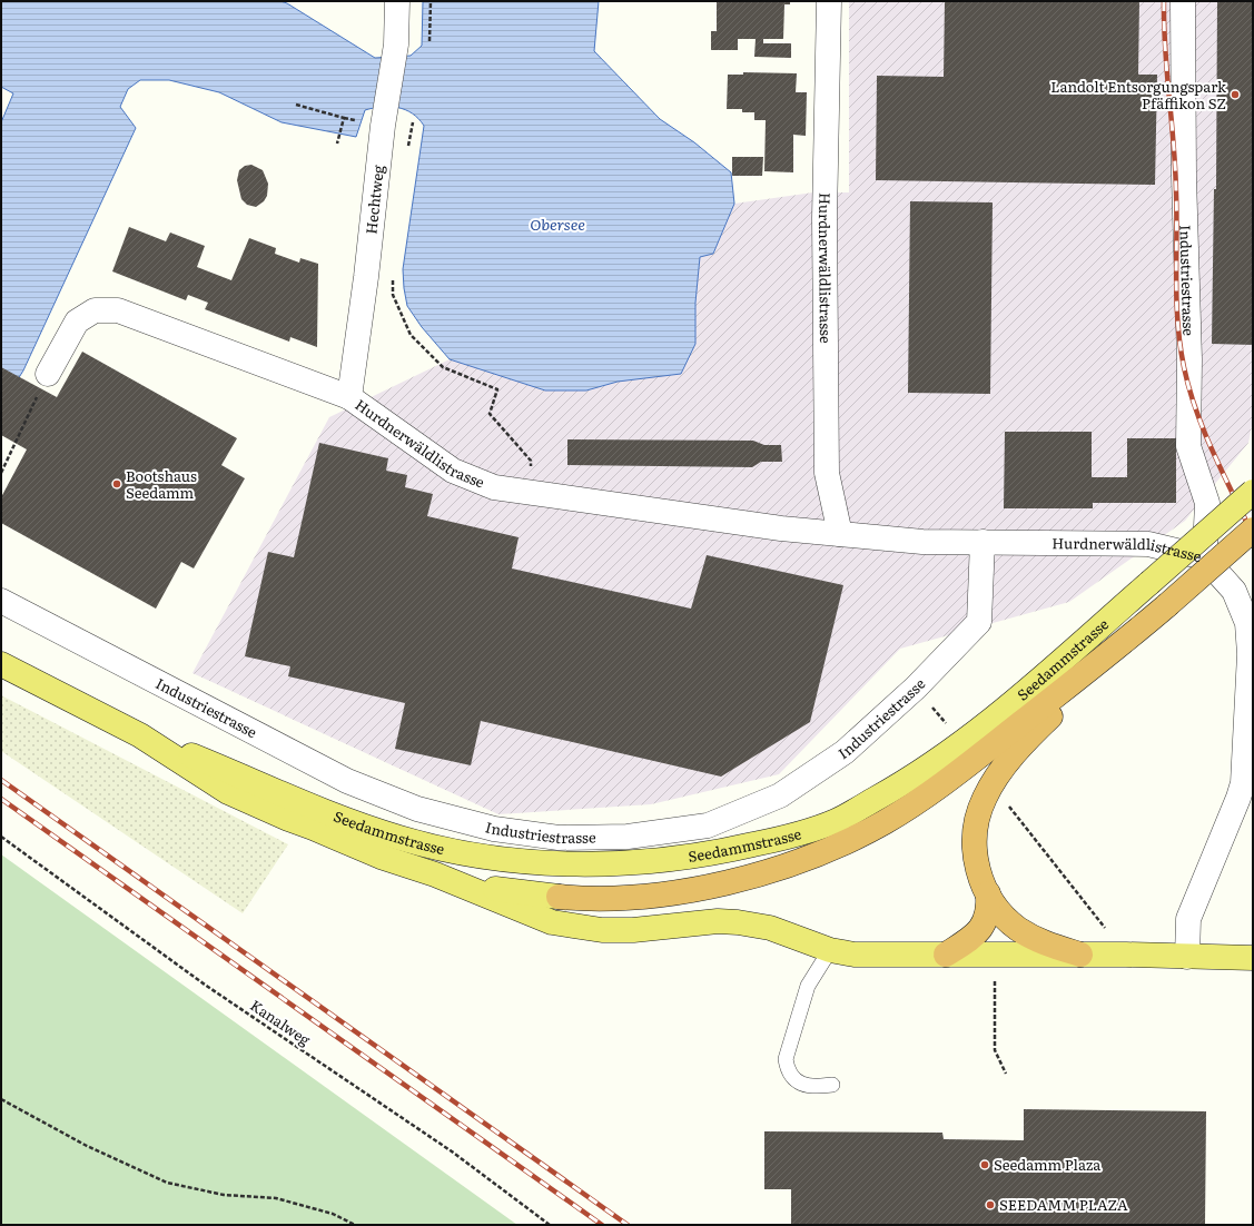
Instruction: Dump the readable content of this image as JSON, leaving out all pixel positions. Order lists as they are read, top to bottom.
{
  "streets": {
    "main road": ["Seedammstrasse"],
    "street": ["Hechtweg", "Hurdnerwäldlistrasse", "Industriestrasse"],
    "path": ["Kanalweg"]
  },
  "crossings": [
    ["Hechtweg", "Hurdnerwäldlistrasse"],
    ["Hurdnerwäldlistrasse", "Industriestrasse"],
    ["Hurdnerwäldlistrasse", "Seedammstrasse"]
  ],
  "water": ["Obersee"],
  "places": [
    "Landolt Entsorgungspark Pfäffikon SZ",
    "Bootshaus Seedamm",
    "Seedamm Plaza",
    "SEEDAMM PLAZA"
  ]
}
